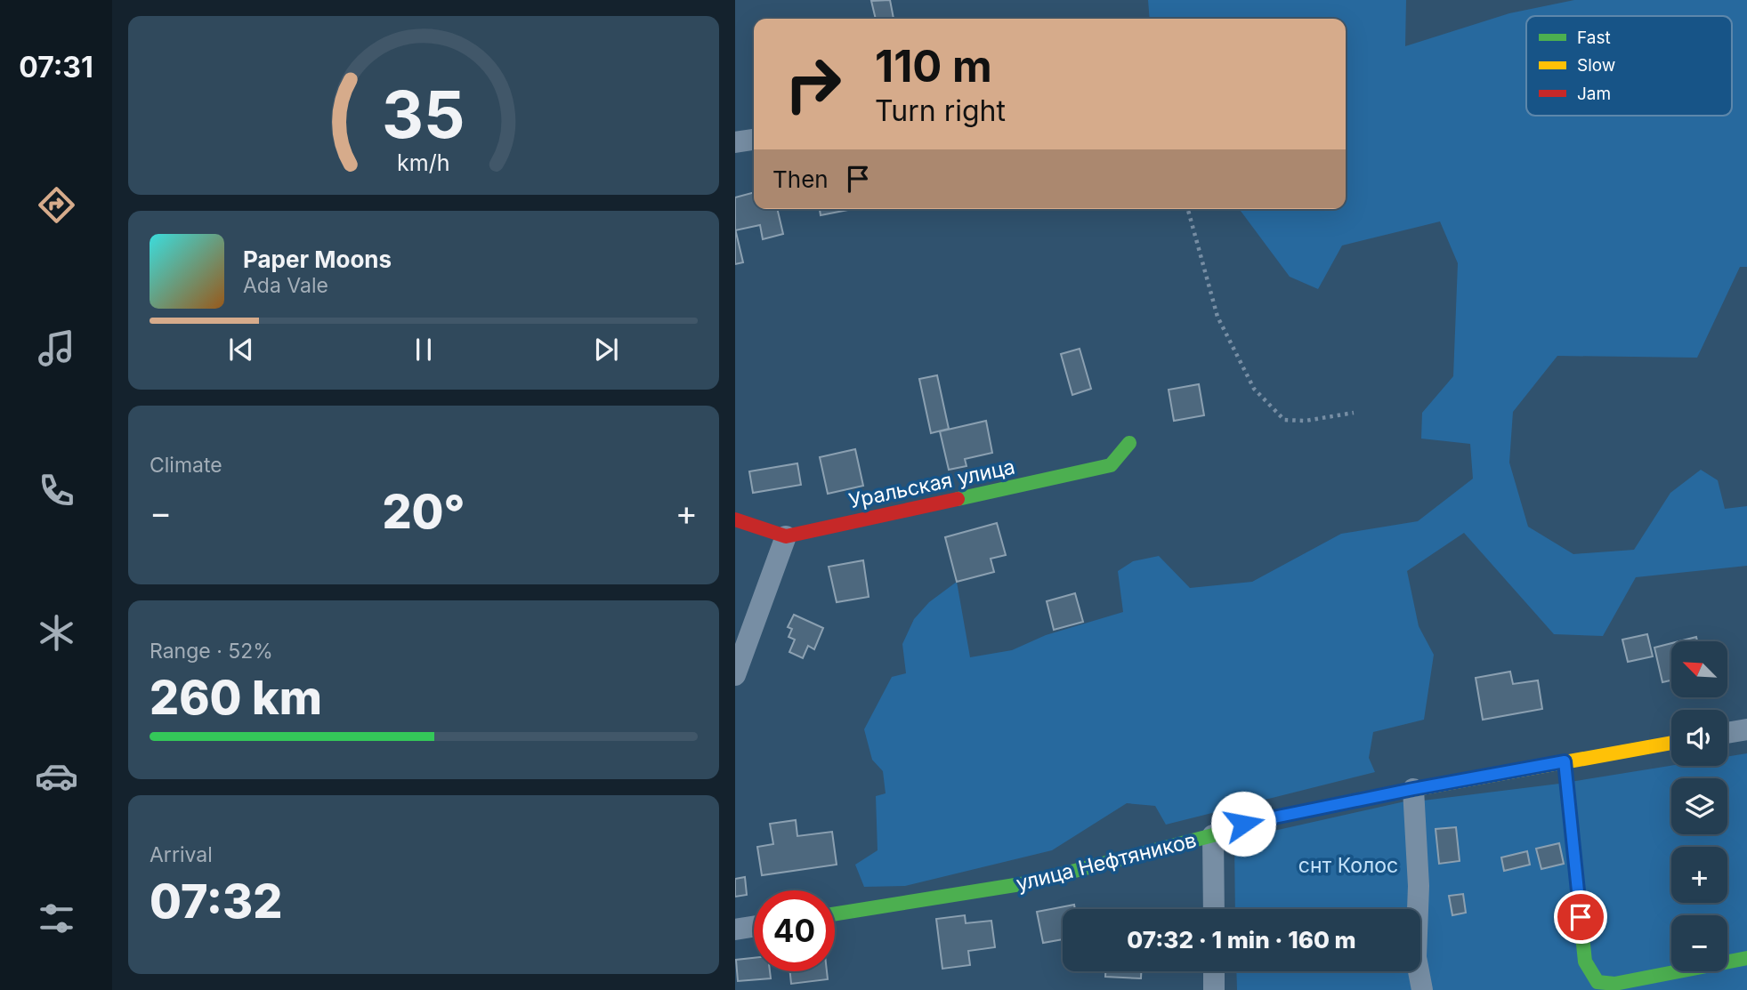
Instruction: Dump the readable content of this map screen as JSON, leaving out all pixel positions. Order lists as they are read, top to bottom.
{
  "streets": {
    "street": ["Уральская улица", "улица Нефтяников"]
  },
  "parks": ["снт Колос"],
  "legend": ["Fast", "Slow", "Jam"],
  "north": "top left",
  "page": {
    "tabs": "07:31",
    "turn": ["110 m", "Turn right"],
    "then": "Then",
    "song": ["Paper Moons", "Ada Vale"],
    "tile": [
      "Climate",
      ["Range · 52%", "260 km"],
      ["Arrival", "07:32"]
    ],
    "heat": ["−", "20°", "+"],
    "map_buttons": ["+", "−"],
    "limit": "40",
    "trip": "07:32 · 1 min · 160 m",
    "gauge": ["35", "km/h"]
  }
}
